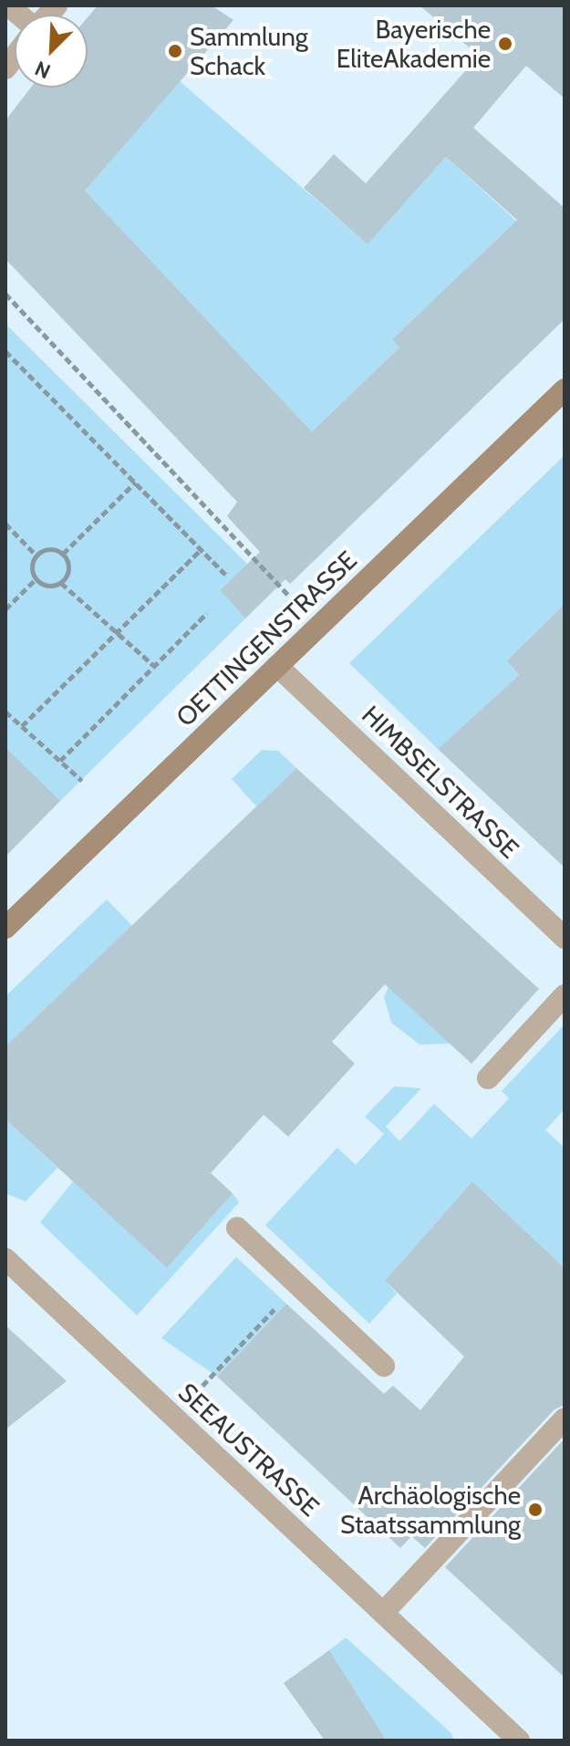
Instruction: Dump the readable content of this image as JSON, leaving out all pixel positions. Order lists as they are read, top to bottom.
{
  "streets": {
    "main road": ["OETTINGENSTRASSE"],
    "street": ["HIMBSELSTRASSE", "SEEAUSTRASSE"]
  },
  "crossings": [
    ["OETTINGENSTRASSE", "HIMBSELSTRASSE"]
  ],
  "places": ["Bayerische EliteAkademie", "Sammlung Schack", "Archäologische Staatssammlung"],
  "north": "bottom left"
}
